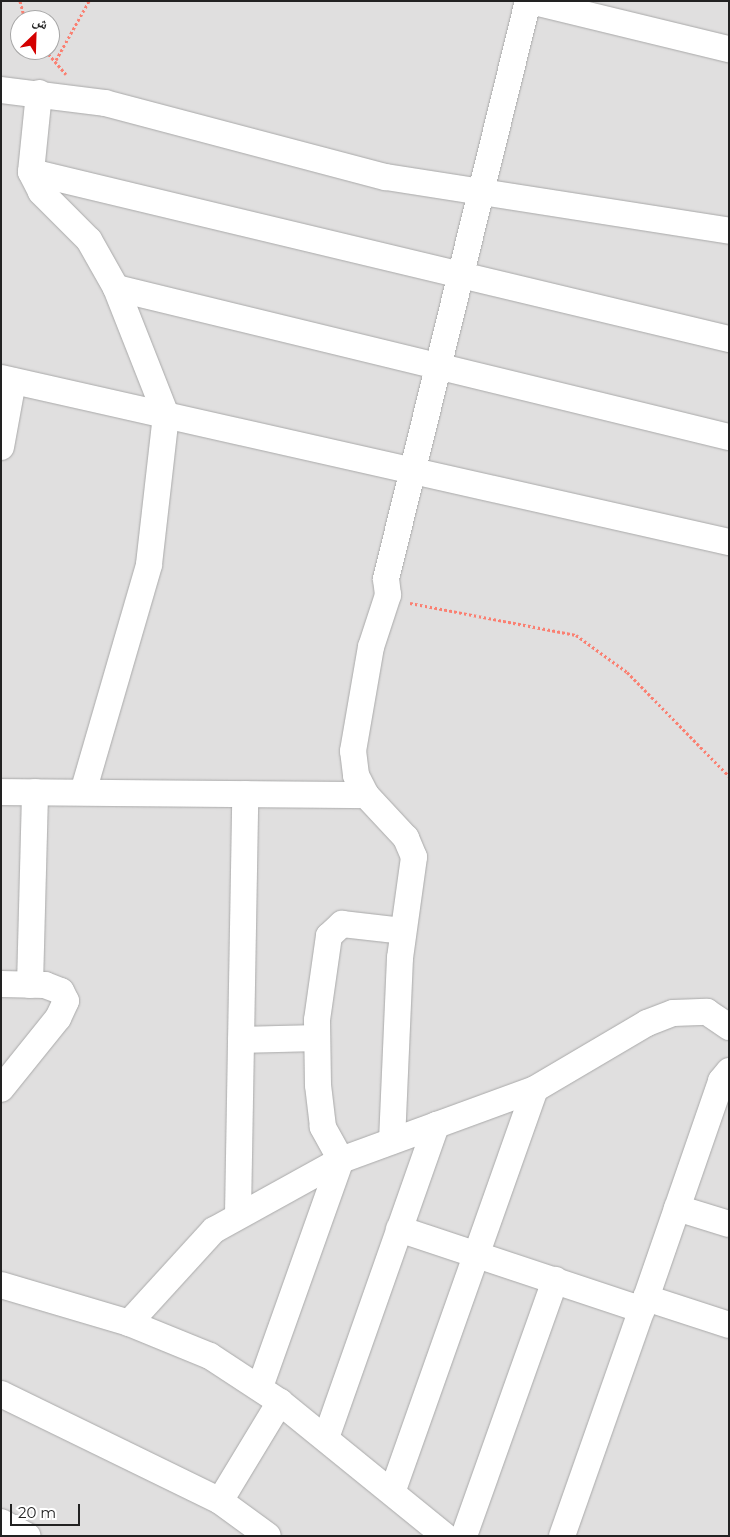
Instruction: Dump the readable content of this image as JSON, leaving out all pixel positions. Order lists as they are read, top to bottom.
{
  "scale_bar": "20 m",
  "north": "top right"
}
